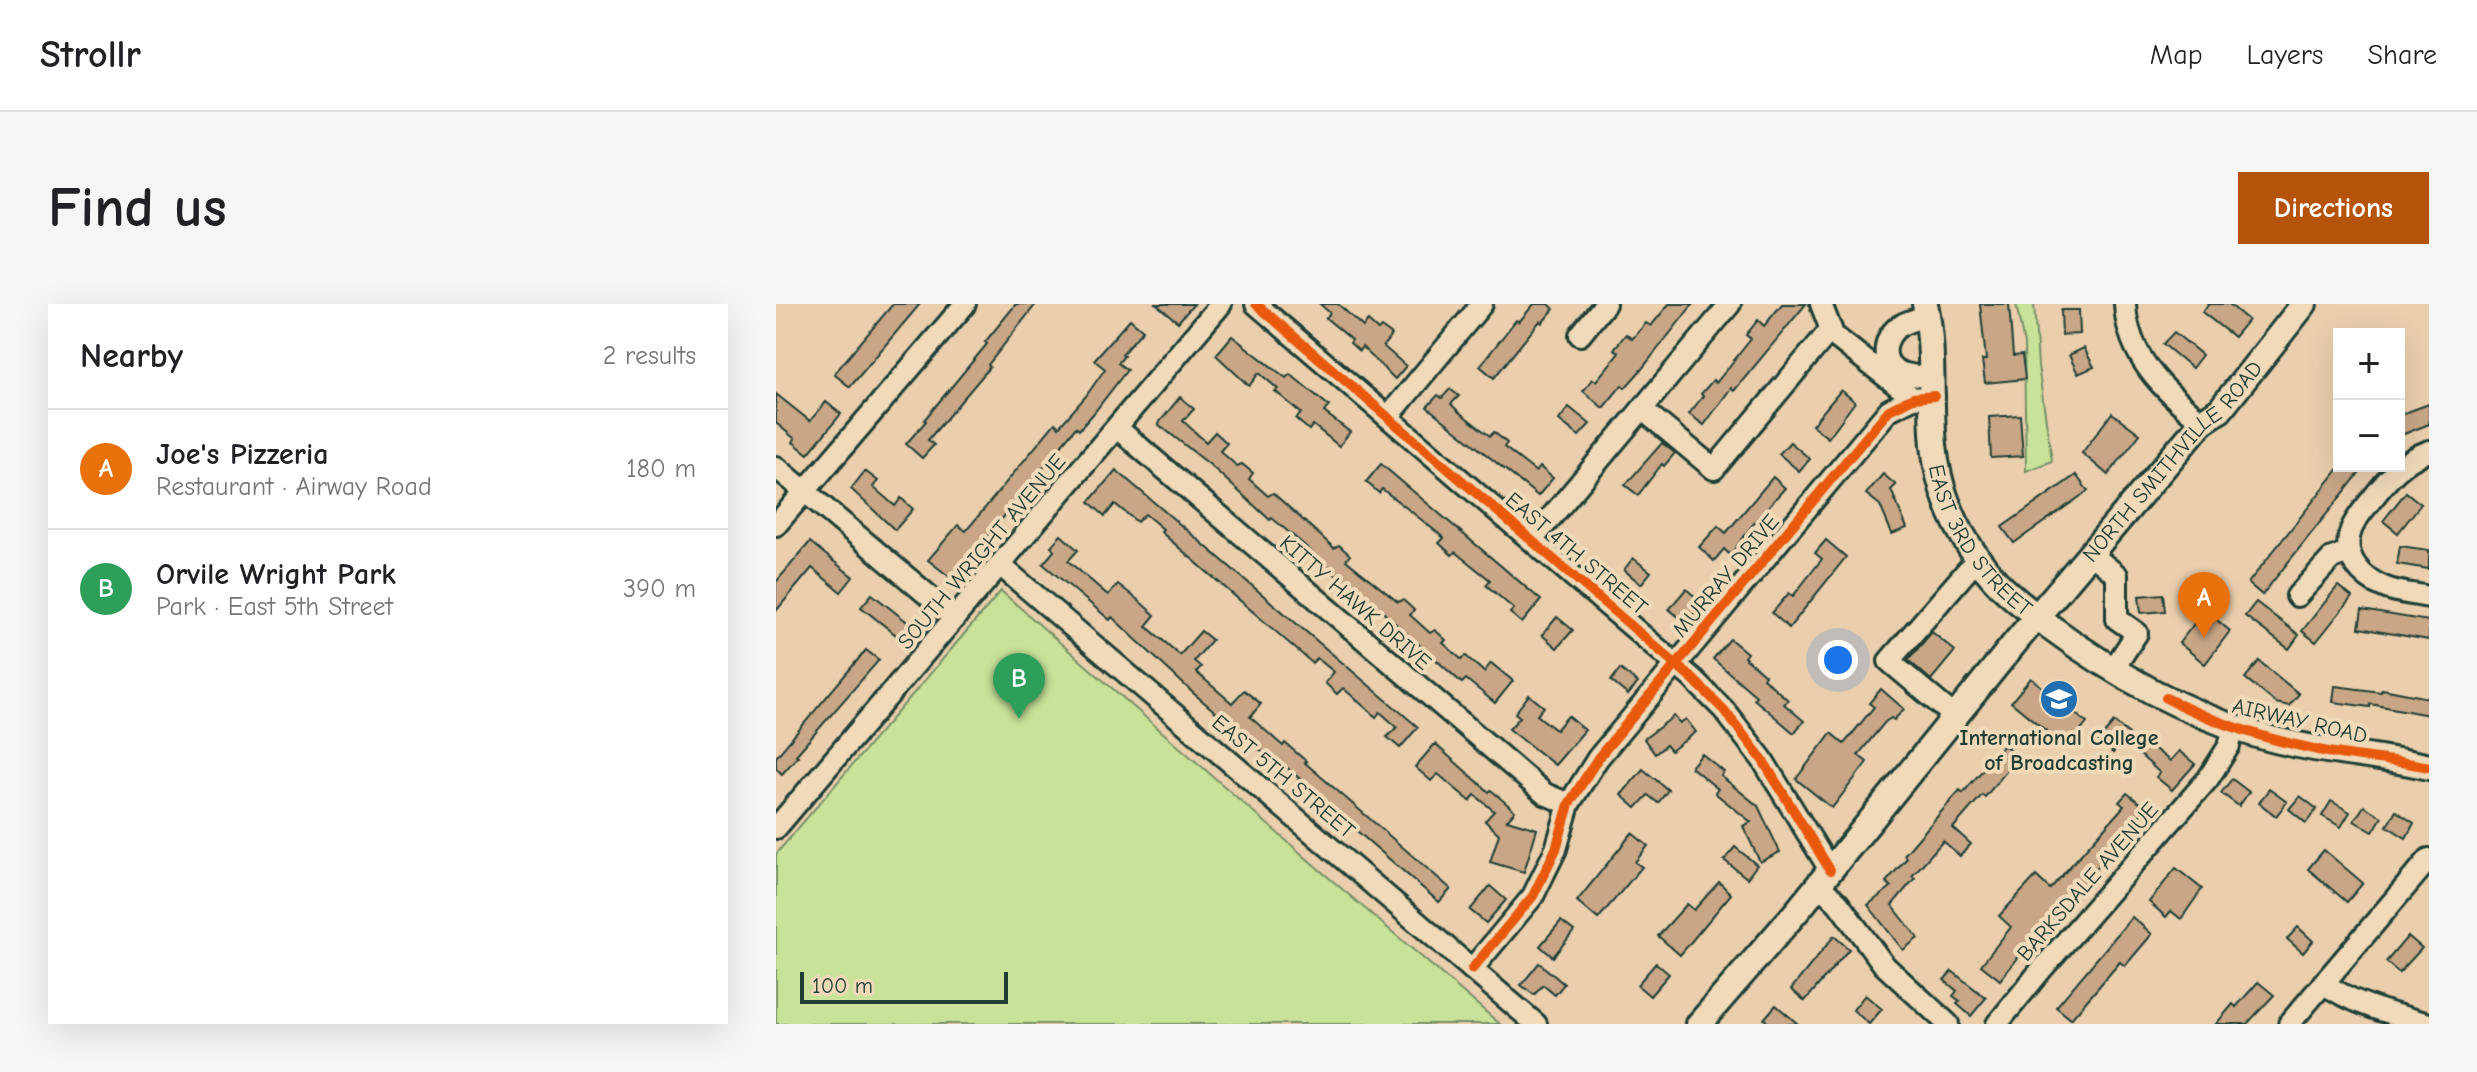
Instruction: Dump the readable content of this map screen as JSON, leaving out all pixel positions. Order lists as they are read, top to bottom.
{
  "streets": {
    "main road": ["NORTH SMITHVILLE ROAD", "EAST 3RD STREET", "AIRWAY ROAD"],
    "street": [
      "SOUTH WRIGHT AVENUE",
      "EAST 4TH STREET",
      "MURRAY DRIVE",
      "KITTY HAWK DRIVE",
      "EAST 5TH STREET",
      "BARKSDALE AVENUE"
    ]
  },
  "crossings": [
    ["NORTH SMITHVILLE ROAD", "EAST 3RD STREET"],
    ["NORTH SMITHVILLE ROAD", "EAST 4TH STREET"],
    ["EAST 3RD STREET", "MURRAY DRIVE"],
    ["EAST 3RD STREET", "AIRWAY ROAD"],
    ["SOUTH WRIGHT AVENUE", "KITTY HAWK DRIVE"],
    ["SOUTH WRIGHT AVENUE", "EAST 5TH STREET"],
    ["EAST 4TH STREET", "MURRAY DRIVE"],
    ["MURRAY DRIVE", "KITTY HAWK DRIVE"],
    ["MURRAY DRIVE", "EAST 5TH STREET"],
    ["AIRWAY ROAD", "BARKSDALE AVENUE"]
  ],
  "places": {
    "school or university": ["International College of Broadcasting"]
  },
  "scale_bar": "100 m",
  "page": {
    "header": "Strollr",
    "nav": ["Map", "Layers", "Share"],
    "buttons": "Directions",
    "title": "Find us",
    "heading": ["Nearby", "2 results"],
    "map_buttons": ["+", "−"],
    "list": [
      {
        "mark": "A",
        "name": "Joe's Pizzeria",
        "note": "Restaurant · Airway Road",
        "value": "180 m"
      },
      {
        "mark": "B",
        "name": "Orvile Wright Park",
        "note": "Park · East 5th Street",
        "value": "390 m"
      }
    ],
    "pins": ["A", "B"],
    "scale": "100 m"
  }
}
